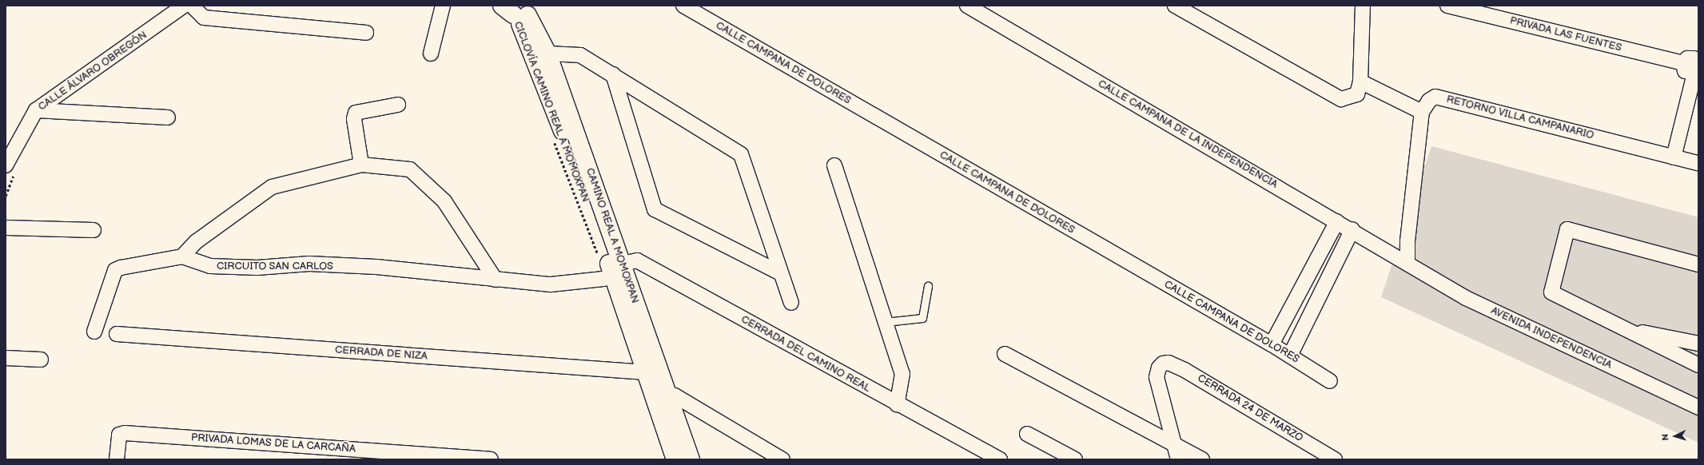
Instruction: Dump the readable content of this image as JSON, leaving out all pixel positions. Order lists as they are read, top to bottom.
{
  "streets": {
    "street": [
      "PRIVADA LAS FUENTES",
      "CALLE CAMPANA DE DOLORES",
      "CALLE ÁLVARO OBREGÓN",
      "RETORNO VILLA CAMPANARIO",
      "CALLE CAMPANA DE LA INDEPENDENCIA",
      "CAMINO REAL A MOMOXPAN",
      "CIRCUITO SAN CARLOS",
      "AVENIDA INDEPENDENCIA",
      "CERRADA DE NIZA",
      "CERRADA DEL CAMINO REAL",
      "CERRADA 24 DE MARZO",
      "PRIVADA LOMAS DE LA CARCAÑA"
    ],
    "path": ["CICLOVÍA CAMINO REAL A MOMOXPAN"]
  },
  "crossings": [
    ["PRIVADA LAS FUENTES", "RETORNO VILLA CAMPANARIO"],
    ["CICLOVÍA CAMINO REAL A MOMOXPAN", "CAMINO REAL A MOMOXPAN"],
    ["CICLOVÍA CAMINO REAL A MOMOXPAN", "CIRCUITO SAN CARLOS"],
    ["CICLOVÍA CAMINO REAL A MOMOXPAN", "CERRADA DEL CAMINO REAL"],
    ["CALLE CAMPANA DE LA INDEPENDENCIA", "AVENIDA INDEPENDENCIA"],
    ["CAMINO REAL A MOMOXPAN", "CIRCUITO SAN CARLOS"],
    ["CAMINO REAL A MOMOXPAN", "CERRADA DE NIZA"],
    ["CAMINO REAL A MOMOXPAN", "CERRADA DEL CAMINO REAL"],
    ["CIRCUITO SAN CARLOS", "CERRADA DEL CAMINO REAL"]
  ],
  "north": "left"
}
